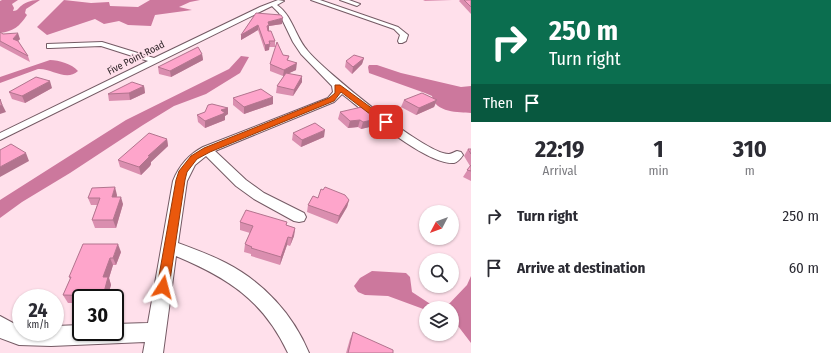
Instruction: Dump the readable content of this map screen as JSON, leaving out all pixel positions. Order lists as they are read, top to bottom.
{
  "streets": {
    "street": ["Five Point Road"]
  },
  "north": "bottom left",
  "page": {
    "turn": ["250 m", "Turn right"],
    "then": "Then",
    "eta": [
      "22:19",
      "Arrival",
      "1",
      "min",
      "310",
      "m"
    ],
    "list": [
      {
        "name": "Turn right",
        "value": "250 m"
      },
      {
        "name": "Arrive at destination",
        "value": "60 m"
      }
    ],
    "speed": "24 km/h",
    "limit": "30"
  }
}
